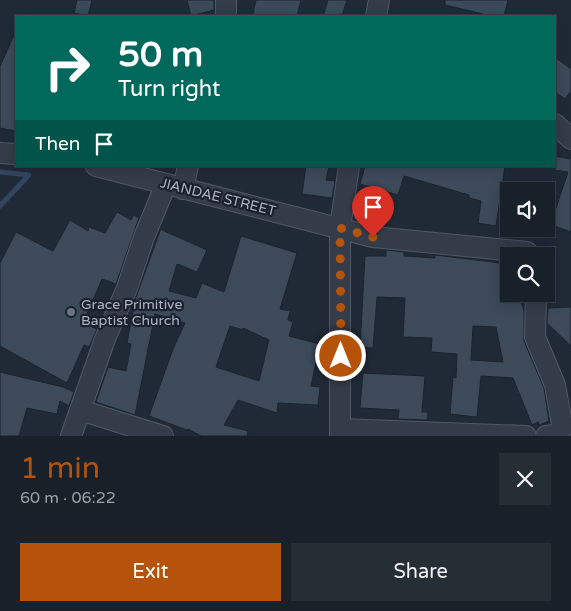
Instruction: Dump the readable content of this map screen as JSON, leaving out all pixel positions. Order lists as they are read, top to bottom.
{
  "streets": {
    "street": ["JIANDAE STREET"]
  },
  "places": ["Grace Primitive Baptist Church"],
  "page": {
    "turn": ["50 m", "Turn right"],
    "then": "Then",
    "heading": ["1 min", "60 m · 06:22"],
    "buttons": ["Exit", "Share"]
  }
}
